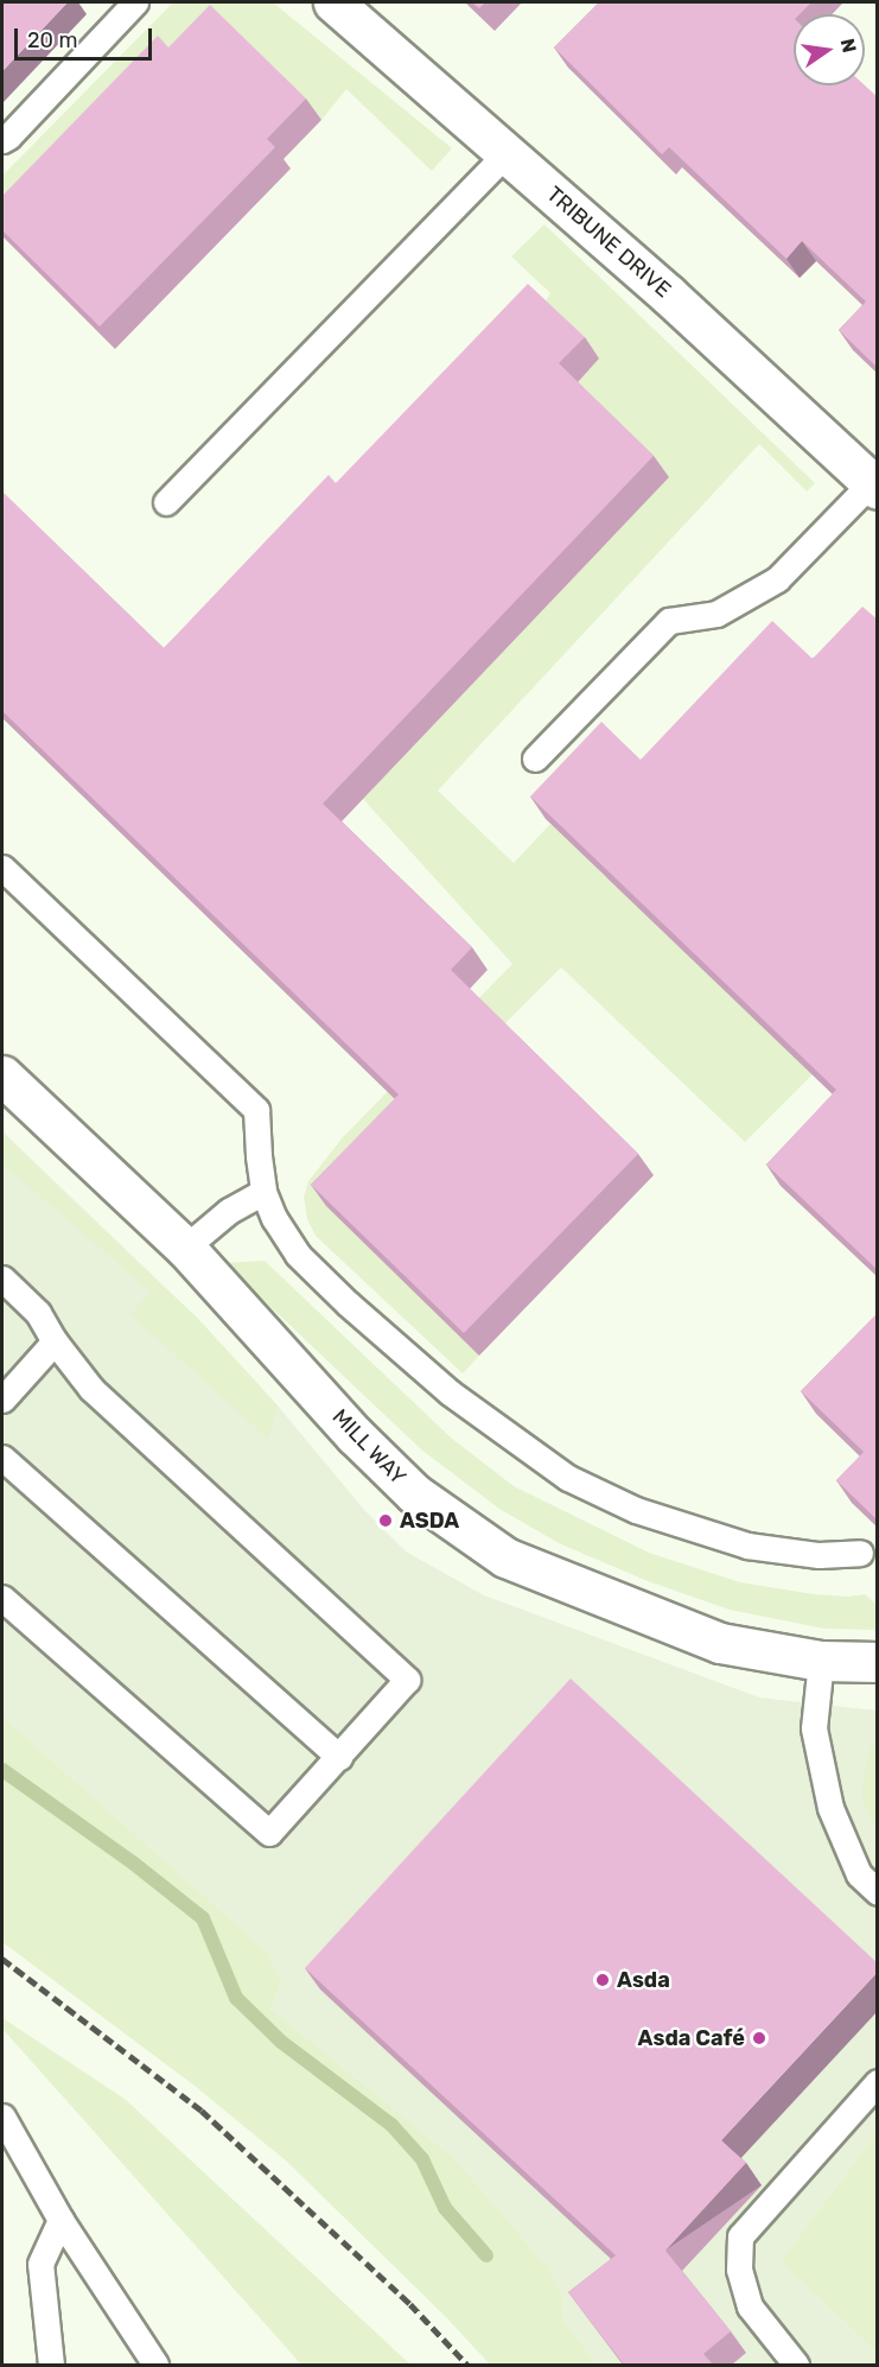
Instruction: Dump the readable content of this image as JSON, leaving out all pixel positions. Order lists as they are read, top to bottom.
{
  "streets": {
    "street": ["TRIBUNE DRIVE", "MILL WAY"]
  },
  "places": ["ASDA", "Asda", "Asda Café"],
  "scale_bar": "20 m",
  "north": "right"
}
